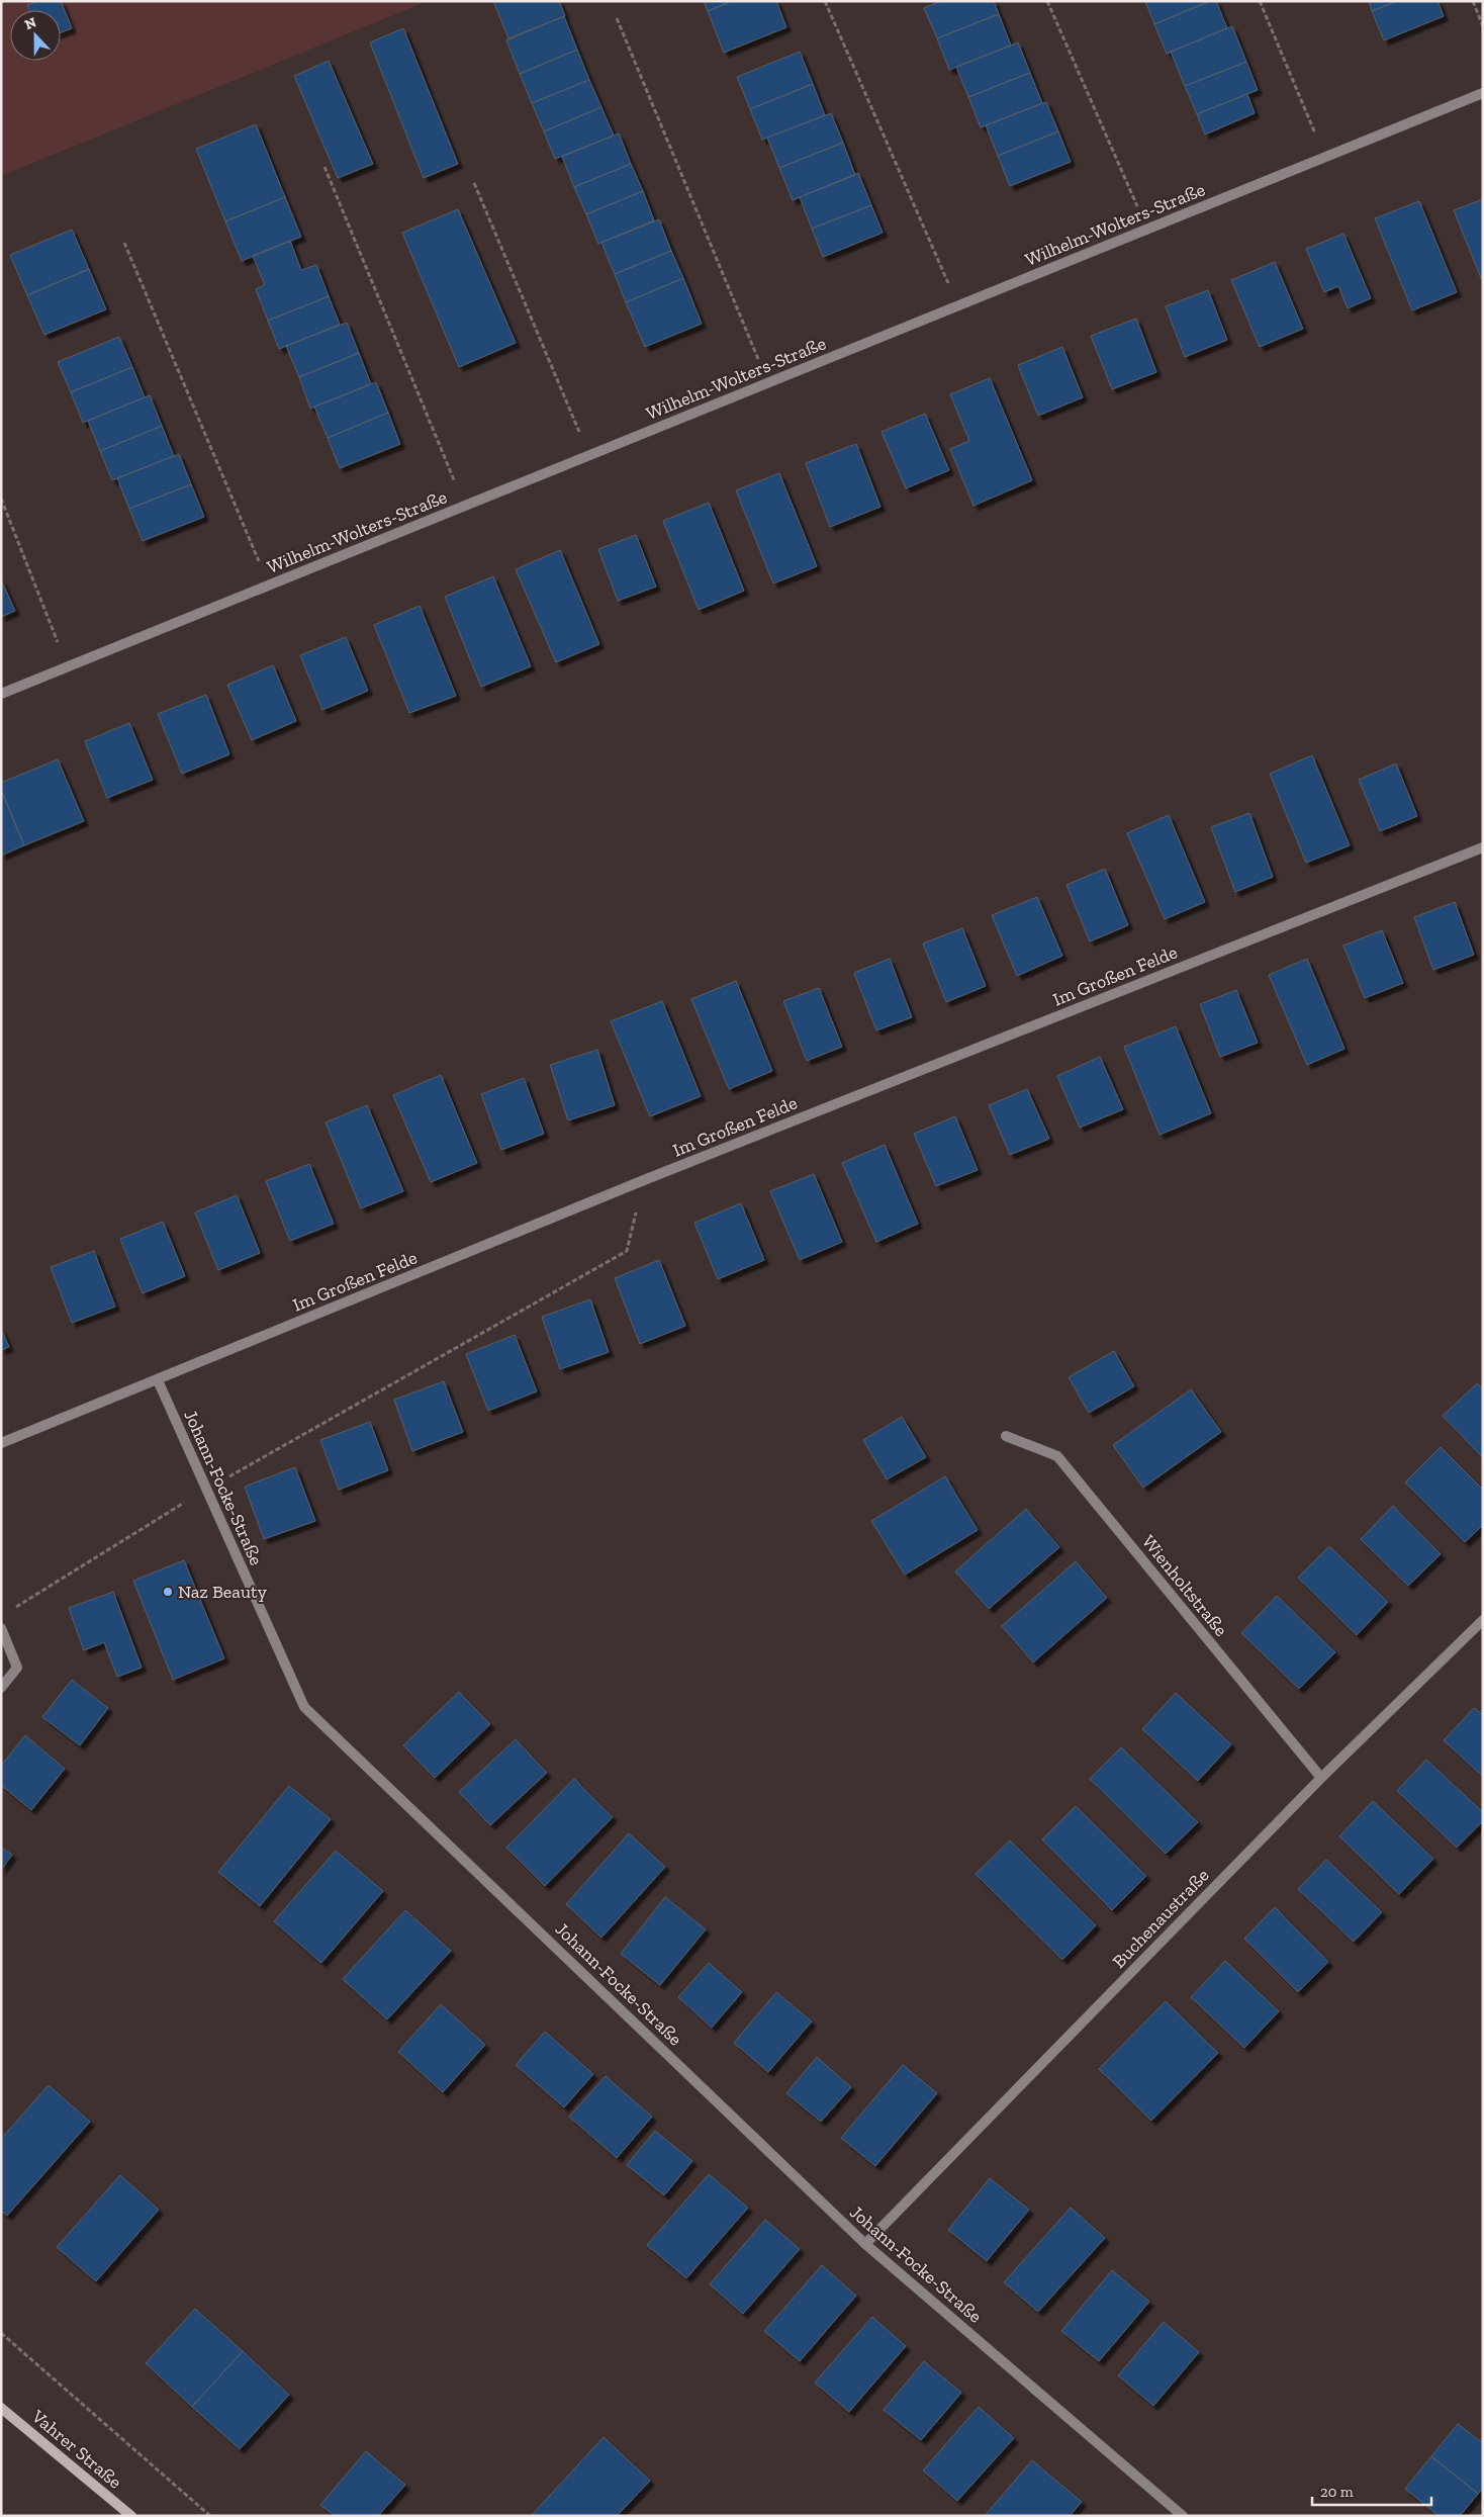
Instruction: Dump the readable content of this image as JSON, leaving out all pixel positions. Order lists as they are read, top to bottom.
{
  "streets": {
    "main road": ["Vahrer Straße"],
    "street": [
      "Wilhelm-Wolters-Straße",
      "Im Großen Felde",
      "Johann-Focke-Straße",
      "Wienholtstraße",
      "Buchenaustraße"
    ]
  },
  "crossings": [
    ["Im Großen Felde", "Johann-Focke-Straße"],
    ["Johann-Focke-Straße", "Buchenaustraße"],
    ["Wienholtstraße", "Buchenaustraße"]
  ],
  "places": ["Naz Beauty"],
  "scale_bar": "20 m",
  "north": "top"
}
